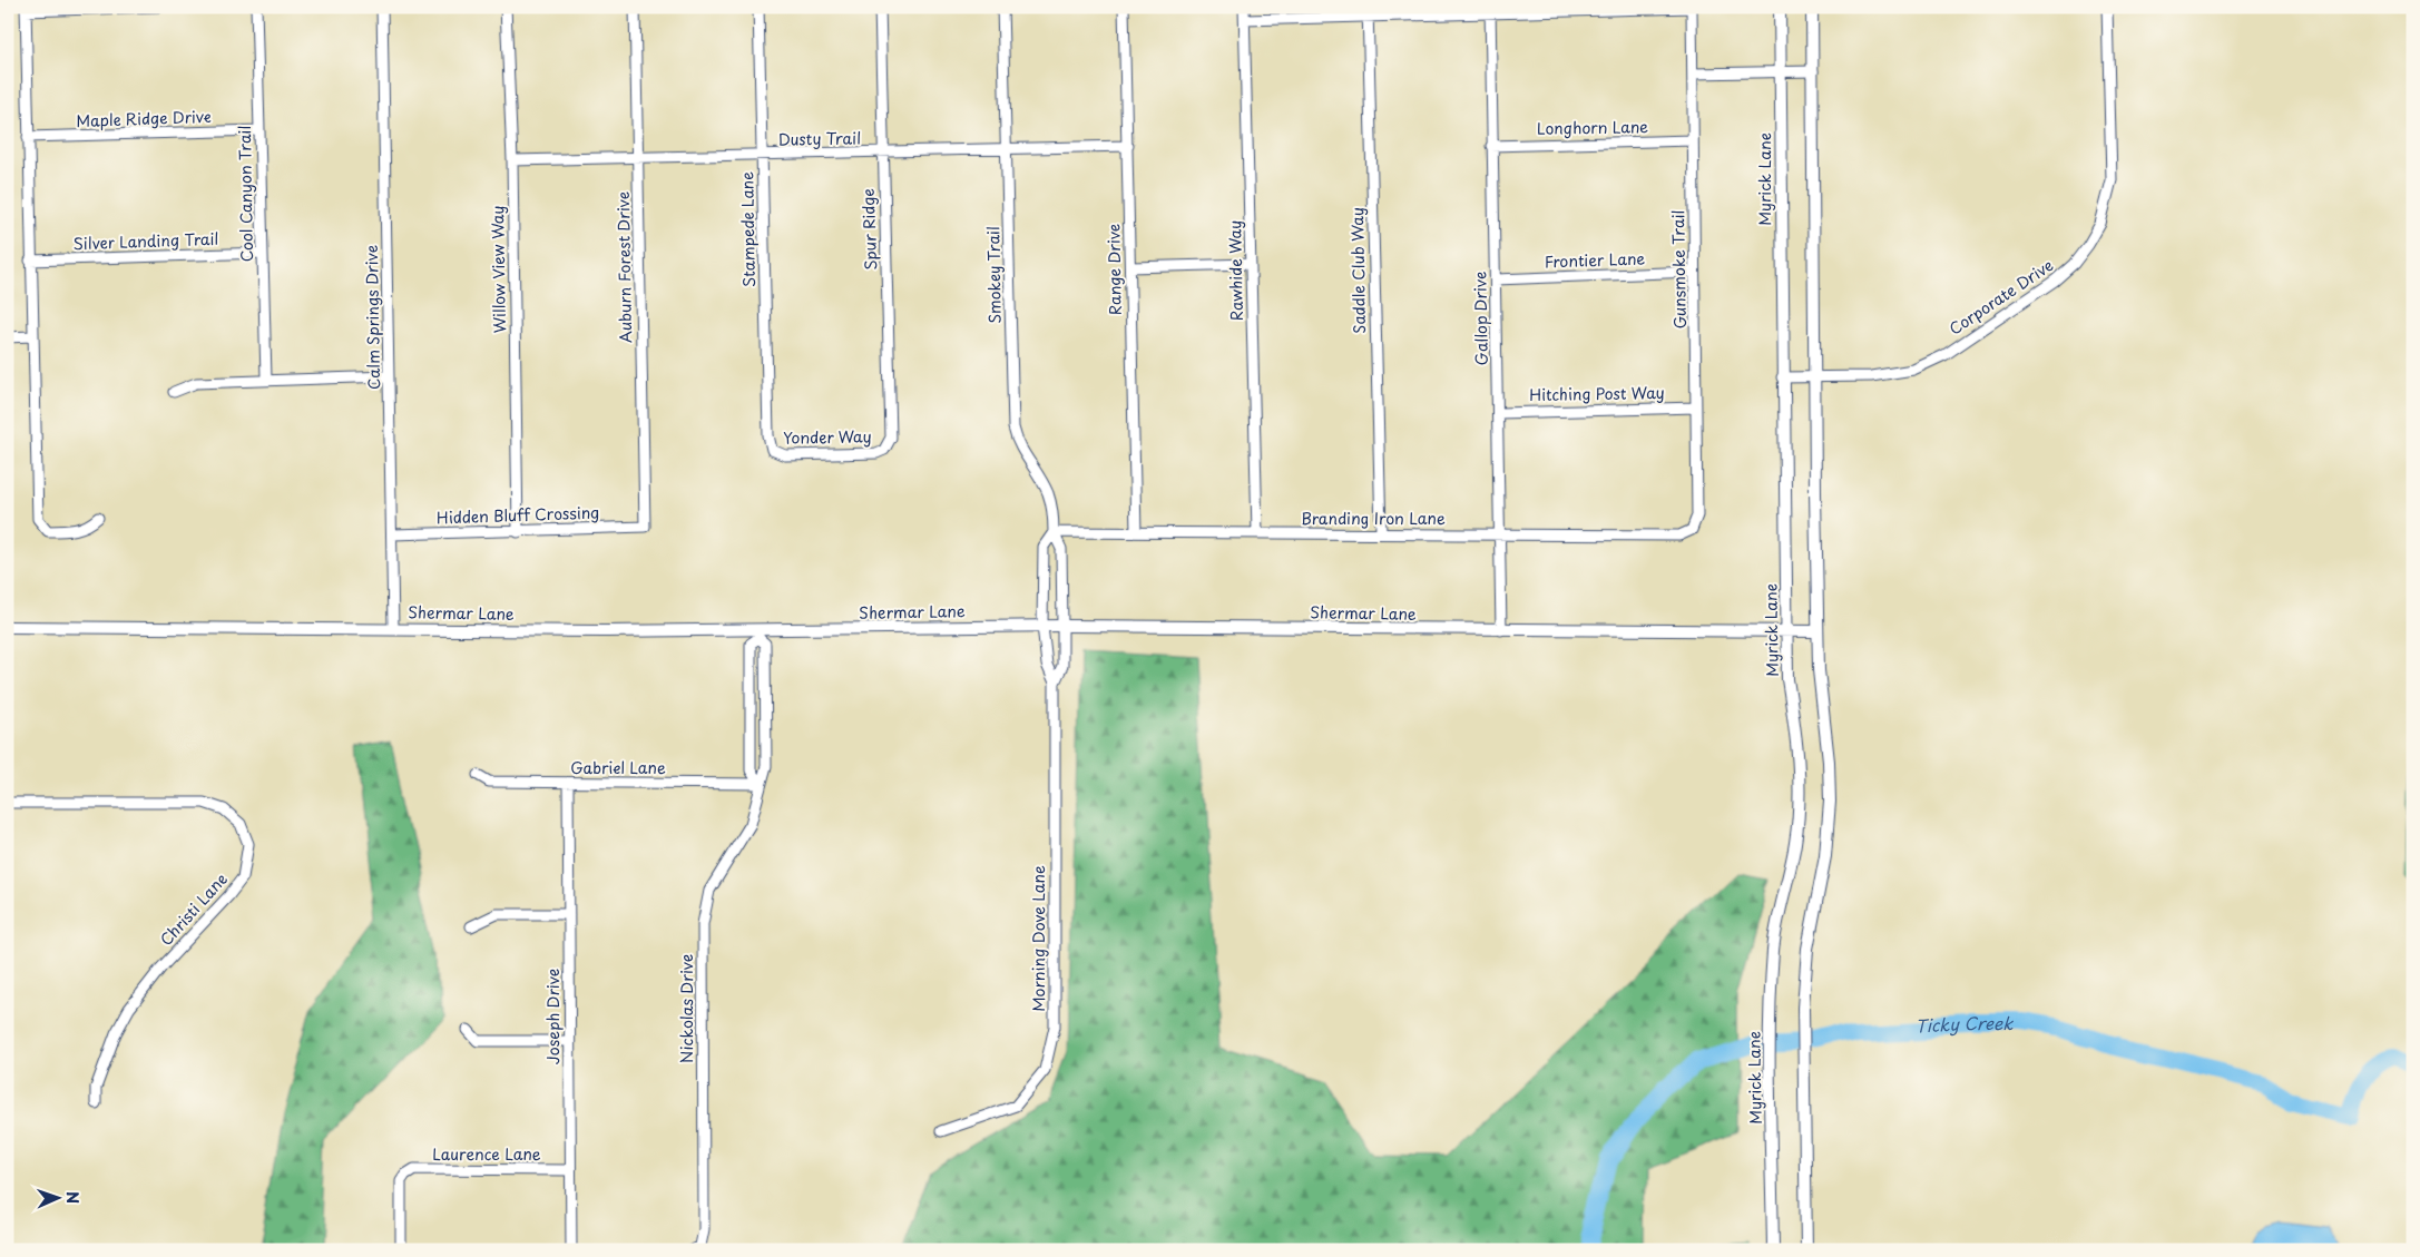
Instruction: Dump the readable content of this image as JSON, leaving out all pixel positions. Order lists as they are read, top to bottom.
{
  "streets": {
    "street": [
      "Maple Ridge Drive",
      "Longhorn Lane",
      "Dusty Trail",
      "Myrick Lane",
      "Cool Canyon Trail",
      "Stampede Lane",
      "Spur Ridge",
      "Silver Landing Trail",
      "Frontier Lane",
      "Auburn Forest Drive",
      "Willow View Way",
      "Range Drive",
      "Gunsmoke Trail",
      "Rawhide Way",
      "Saddle Club Way",
      "Smokey Trail",
      "Corporate Drive",
      "Calm Springs Drive",
      "Gallop Drive",
      "Hitching Post Way",
      "Yonder Way",
      "Hidden Bluff Crossing",
      "Branding Iron Lane",
      "Shermar Lane",
      "Gabriel Lane",
      "Christi Lane",
      "Morning Dove Lane",
      "Nickolas Drive",
      "Joseph Drive",
      "Laurence Lane"
    ]
  },
  "crossings": [
    ["Maple Ridge Drive", "Cool Canyon Trail"],
    ["Longhorn Lane", "Gunsmoke Trail"],
    ["Longhorn Lane", "Gallop Drive"],
    ["Dusty Trail", "Stampede Lane"],
    ["Dusty Trail", "Spur Ridge"],
    ["Dusty Trail", "Auburn Forest Drive"],
    ["Dusty Trail", "Willow View Way"],
    ["Dusty Trail", "Range Drive"],
    ["Dusty Trail", "Smokey Trail"],
    ["Myrick Lane", "Corporate Drive"],
    ["Myrick Lane", "Shermar Lane"],
    ["Cool Canyon Trail", "Silver Landing Trail"],
    ["Stampede Lane", "Yonder Way"],
    ["Spur Ridge", "Yonder Way"],
    ["Frontier Lane", "Gunsmoke Trail"],
    ["Frontier Lane", "Gallop Drive"],
    ["Auburn Forest Drive", "Hidden Bluff Crossing"],
    ["Willow View Way", "Hidden Bluff Crossing"],
    ["Range Drive", "Branding Iron Lane"],
    ["Gunsmoke Trail", "Hitching Post Way"],
    ["Gunsmoke Trail", "Branding Iron Lane"],
    ["Rawhide Way", "Branding Iron Lane"],
    ["Saddle Club Way", "Branding Iron Lane"],
    ["Smokey Trail", "Branding Iron Lane"],
    ["Smokey Trail", "Shermar Lane"],
    ["Smokey Trail", "Morning Dove Lane"],
    ["Calm Springs Drive", "Hidden Bluff Crossing"],
    ["Calm Springs Drive", "Shermar Lane"],
    ["Gallop Drive", "Hitching Post Way"],
    ["Gallop Drive", "Branding Iron Lane"],
    ["Gallop Drive", "Shermar Lane"],
    ["Shermar Lane", "Morning Dove Lane"],
    ["Shermar Lane", "Nickolas Drive"],
    ["Gabriel Lane", "Nickolas Drive"],
    ["Gabriel Lane", "Joseph Drive"],
    ["Joseph Drive", "Laurence Lane"]
  ],
  "water": ["Ticky Creek"],
  "north": "right"
}
